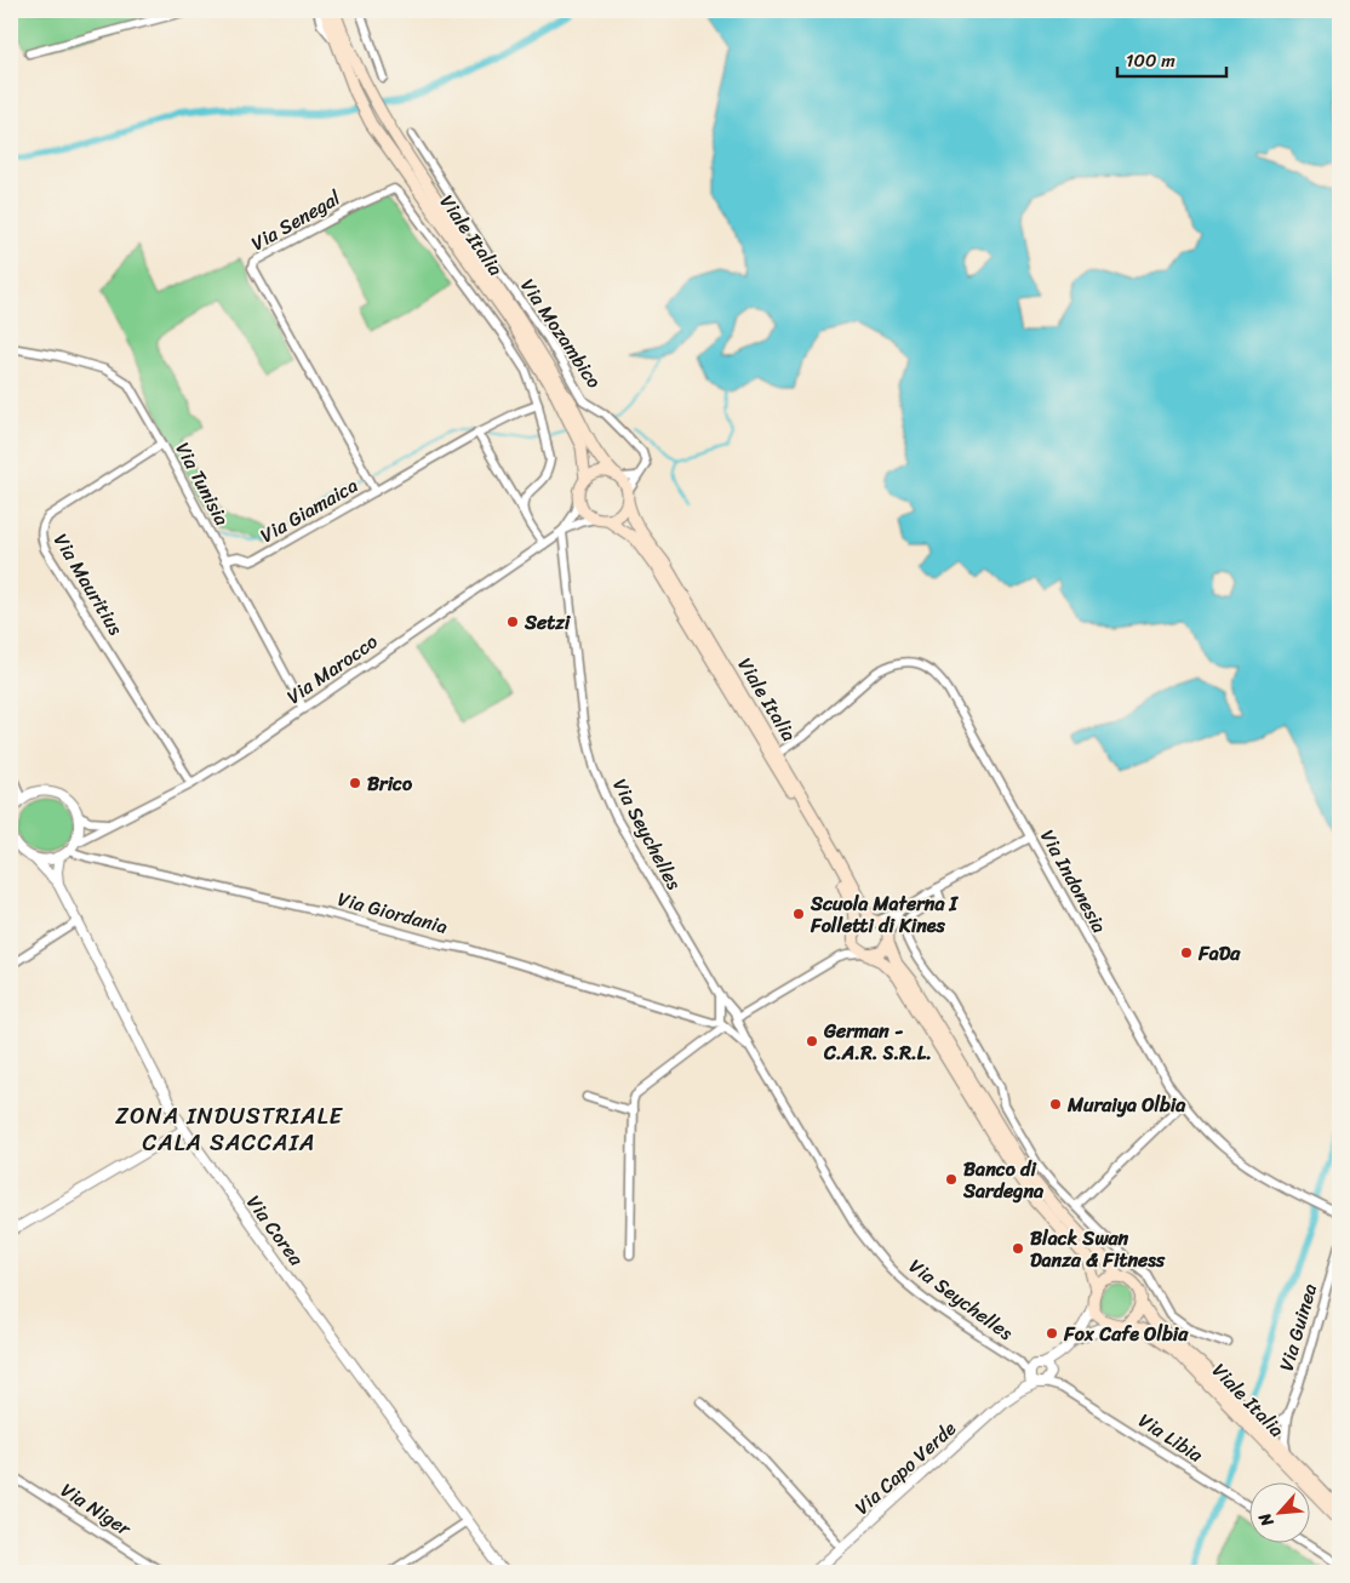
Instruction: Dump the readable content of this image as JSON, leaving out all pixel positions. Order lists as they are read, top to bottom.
{
  "streets": {
    "main road": ["Viale Italia"],
    "street": [
      "Via Senegal",
      "Via Mozambico",
      "Via Tunisia",
      "Via Giamaica",
      "Via Mauritius",
      "Via Marocco",
      "Via Seychelles",
      "Via Indonesia",
      "Via Giordania",
      "Via Corea",
      "Via Guinea",
      "Via Libia",
      "Via Capo Verde",
      "Via Niger"
    ]
  },
  "crossings": [
    ["Via Senegal", "Via Giamaica"],
    ["Viale Italia", "Via Mozambico"],
    ["Viale Italia", "Via Marocco"],
    ["Viale Italia", "Via Indonesia"],
    ["Viale Italia", "Via Guinea"],
    ["Viale Italia", "Via Capo Verde"],
    ["Via Mozambico", "Via Marocco"],
    ["Via Tunisia", "Via Giamaica"],
    ["Via Tunisia", "Via Mauritius"],
    ["Via Tunisia", "Via Marocco"],
    ["Via Mauritius", "Via Marocco"],
    ["Via Marocco", "Via Seychelles"],
    ["Via Seychelles", "Via Giordania"],
    ["Via Seychelles", "Via Libia"],
    ["Via Seychelles", "Via Capo Verde"],
    ["Via Libia", "Via Capo Verde"]
  ],
  "districts": ["ZONA INDUSTRIALE CALA SACCAIA"],
  "places": [
    "Setzi",
    "Brico",
    "Scuola Materna I Folletti di Kines",
    "FaDa",
    "German - C.A.R. S.R.L.",
    "Muraiya Olbia",
    "Banco di Sardegna",
    "Black Swan Danza & Fitness",
    "Fox Cafe Olbia"
  ],
  "scale_bar": "100 m",
  "north": "bottom left"
}
